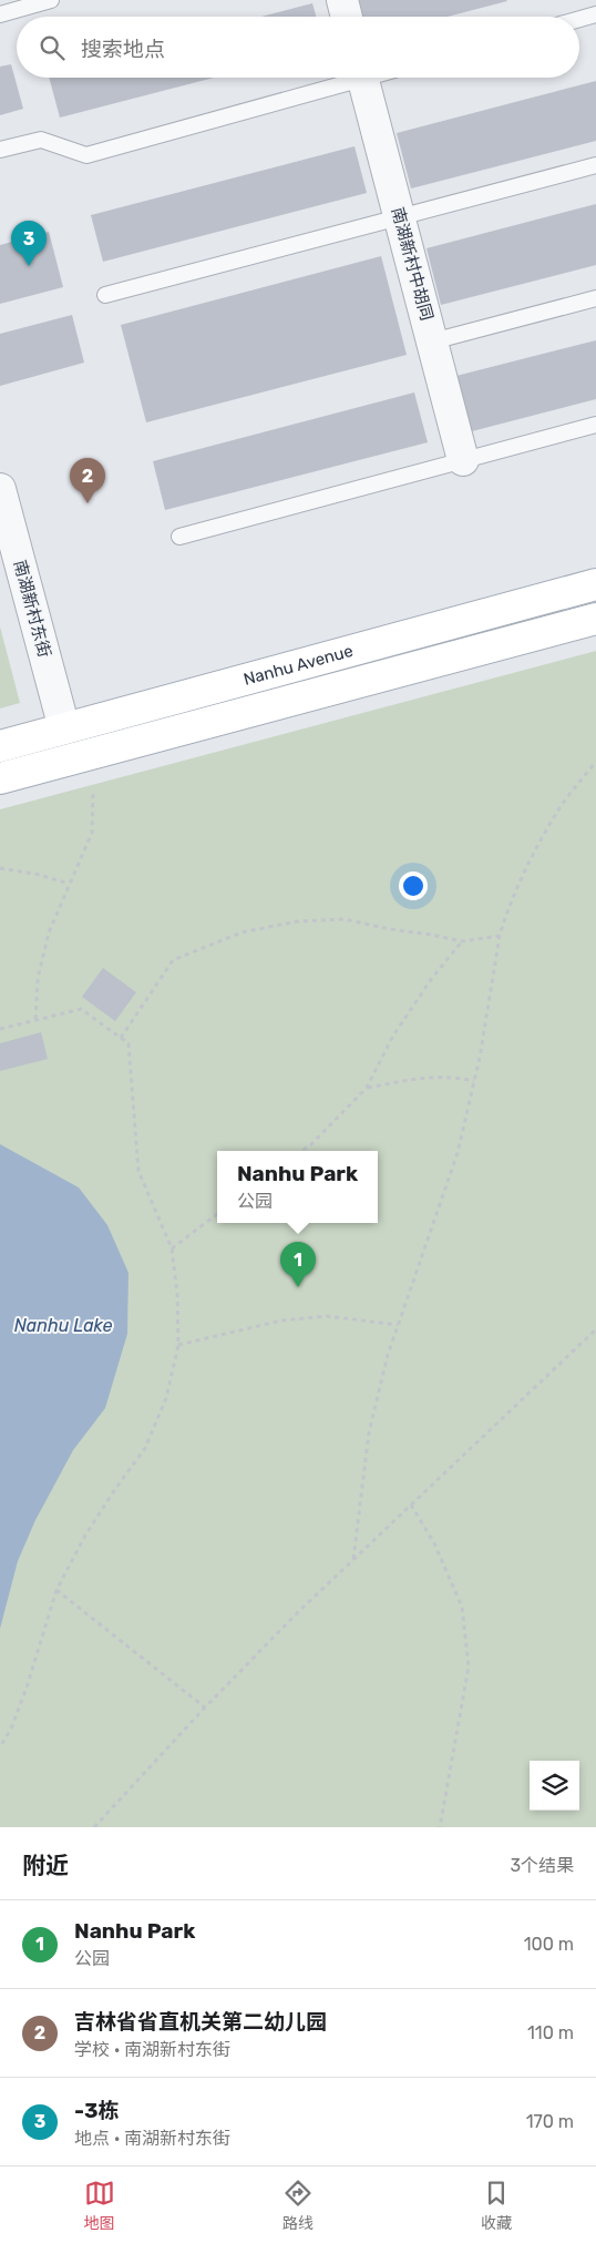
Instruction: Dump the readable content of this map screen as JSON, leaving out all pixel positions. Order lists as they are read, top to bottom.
{
  "streets": {
    "main road": ["Nanhu Avenue"],
    "street": ["南湖新村中胡同", "南湖新村东街"]
  },
  "crossings": [
    ["南湖新村东街", "Nanhu Avenue"]
  ],
  "water": ["Nanhu Lake"],
  "page": {
    "search": "搜索地点",
    "pins": ["3", "2", "1"],
    "popup": ["Nanhu Park", "公园"],
    "heading": ["附近", "3个结果"],
    "list": [
      {
        "mark": "1",
        "name": "Nanhu Park",
        "note": "公园",
        "value": "100 m"
      },
      {
        "mark": "2",
        "name": "吉林省省直机关第二幼儿园",
        "note": "学校 · 南湖新村东街",
        "value": "110 m"
      },
      {
        "mark": "3",
        "name": "-3栋",
        "note": "地点 · 南湖新村东街",
        "value": "170 m"
      }
    ],
    "nav": ["地图", "路线", "收藏"]
  }
}
